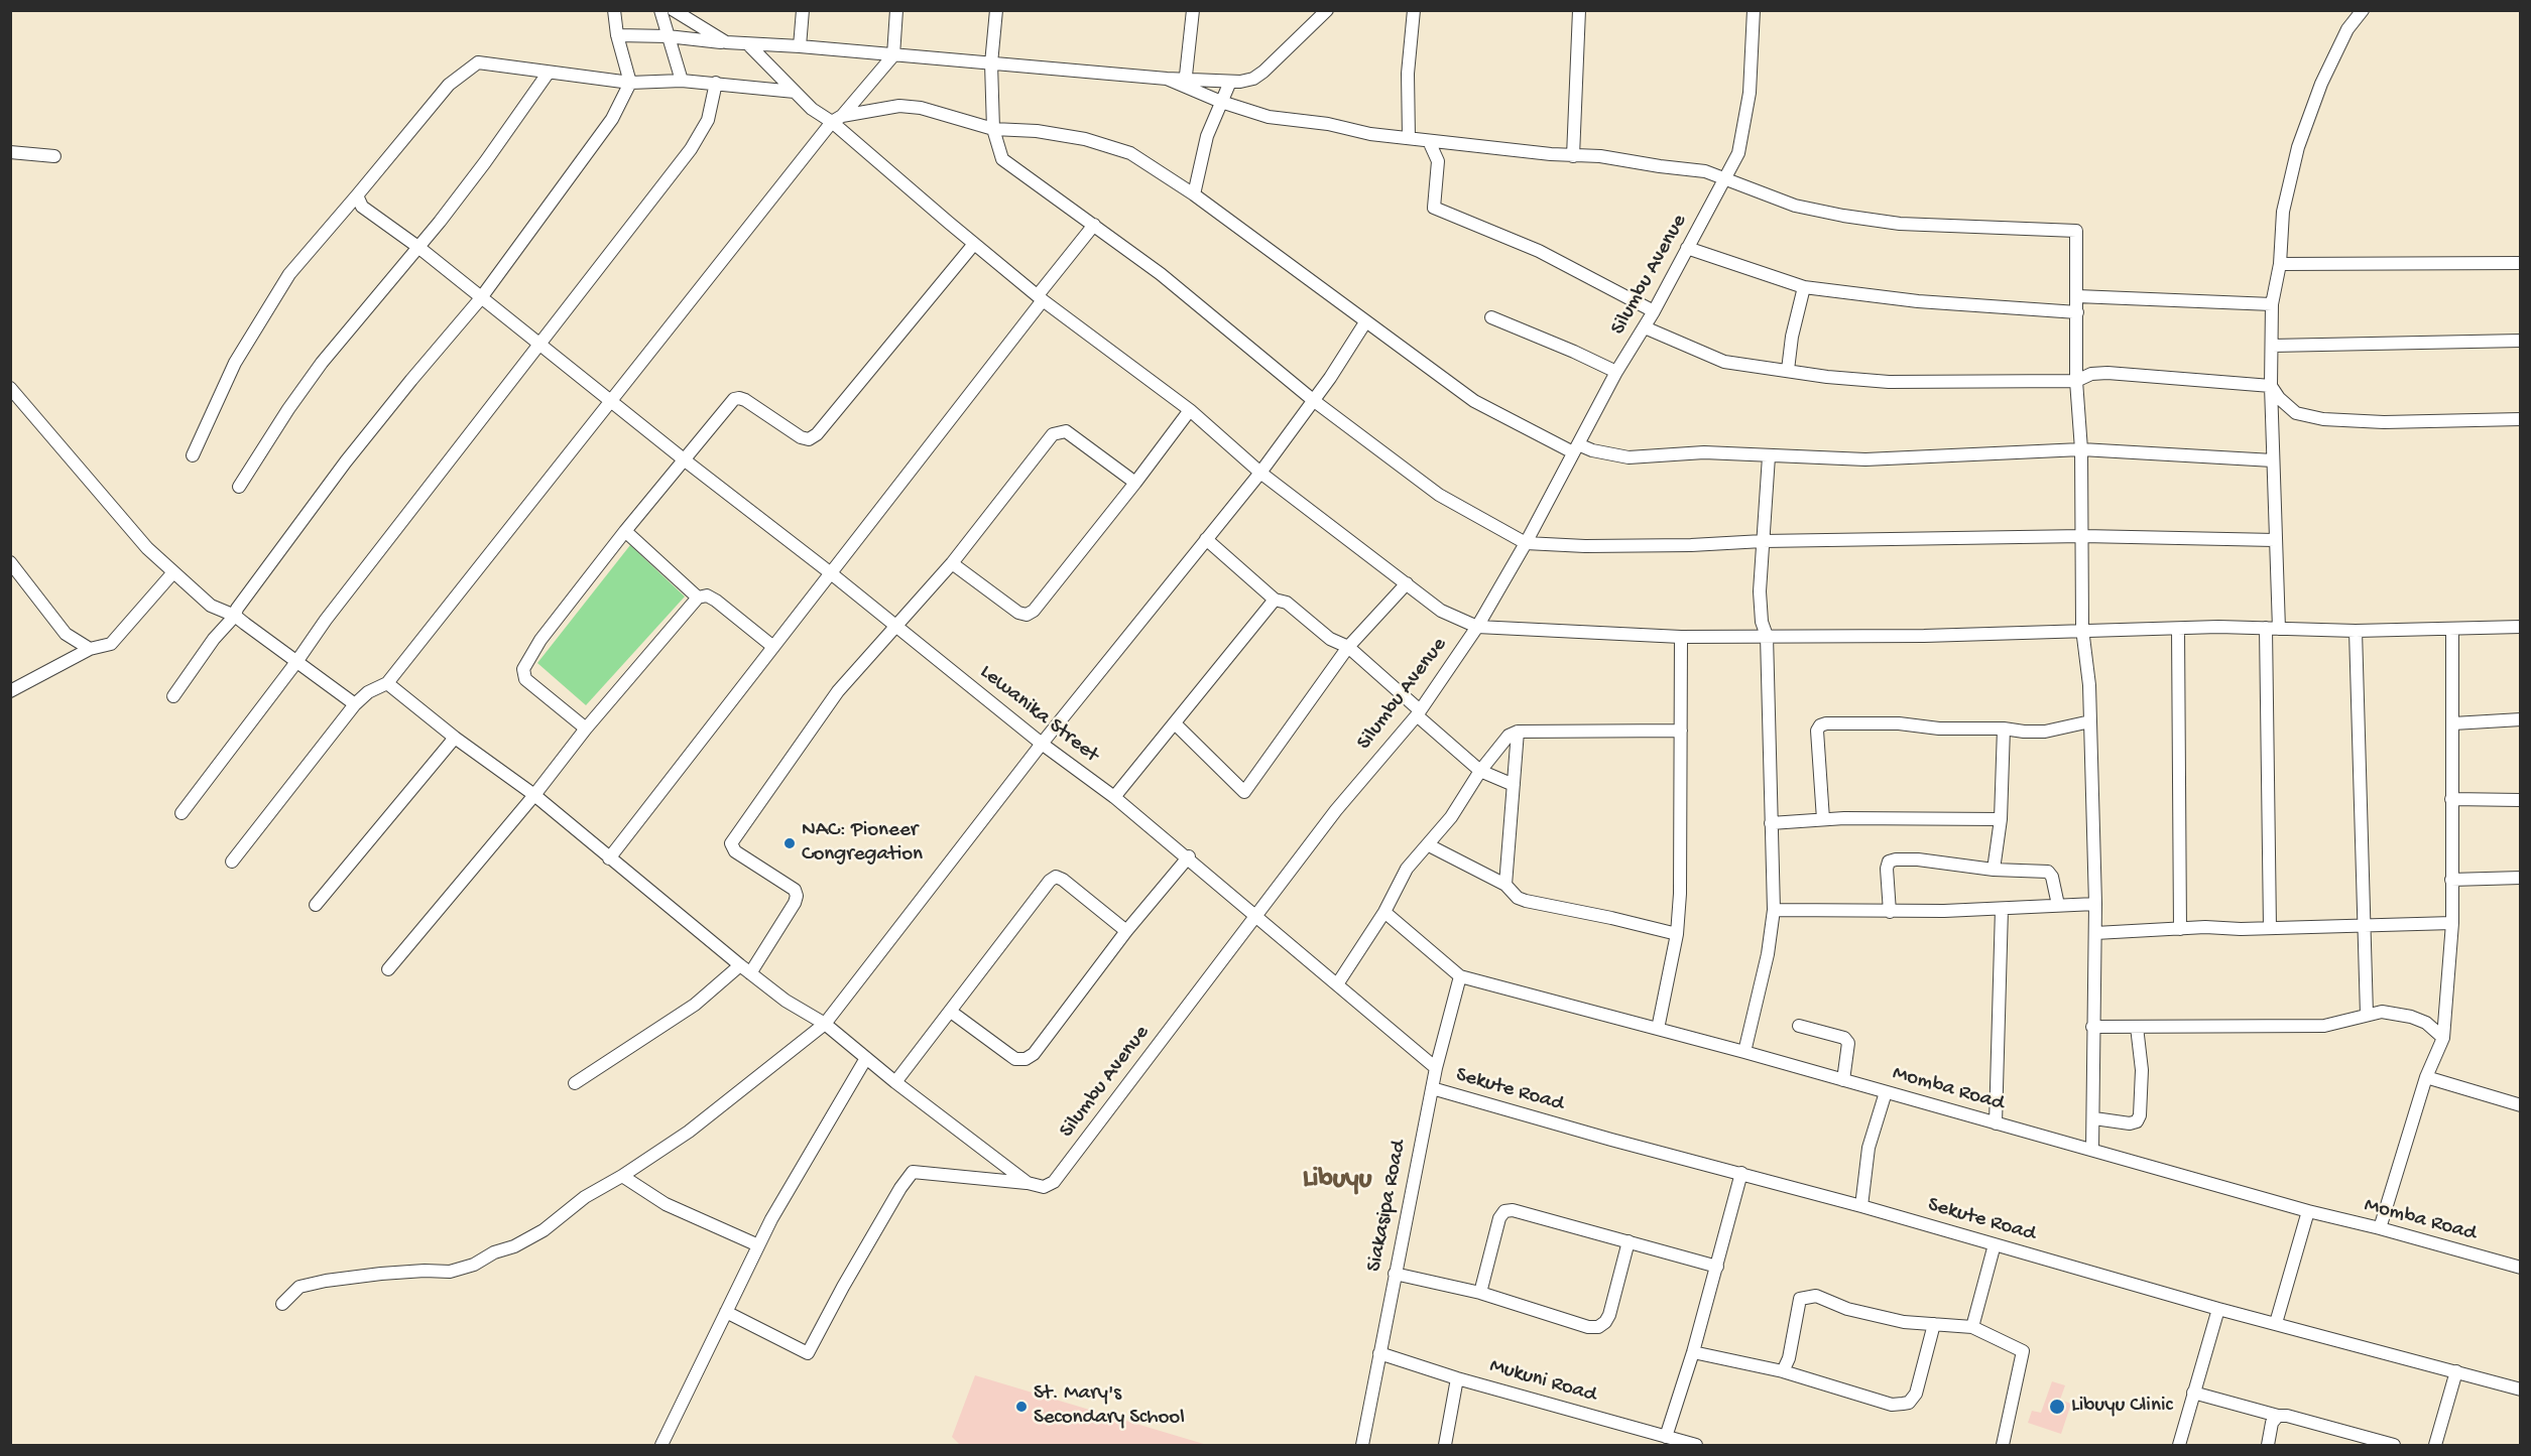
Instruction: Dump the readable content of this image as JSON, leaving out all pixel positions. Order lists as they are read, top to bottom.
{
  "streets": {
    "street": [
      "Silumbu Avenue",
      "Lewanika Street",
      "Momba Road",
      "Sekute Road",
      "Siakasipa Road",
      "Mukuni Road"
    ]
  },
  "crossings": [
    ["Silumbu Avenue", "Lewanika Street"],
    ["Lewanika Street", "Siakasipa Road"],
    ["Momba Road", "Siakasipa Road"],
    ["Sekute Road", "Siakasipa Road"],
    ["Siakasipa Road", "Mukuni Road"]
  ],
  "districts": ["Libuyu"],
  "places": ["NAC: Pioneer Congregation", "St. Mary's Secondary School", "Libuyu Clinic"]
}
